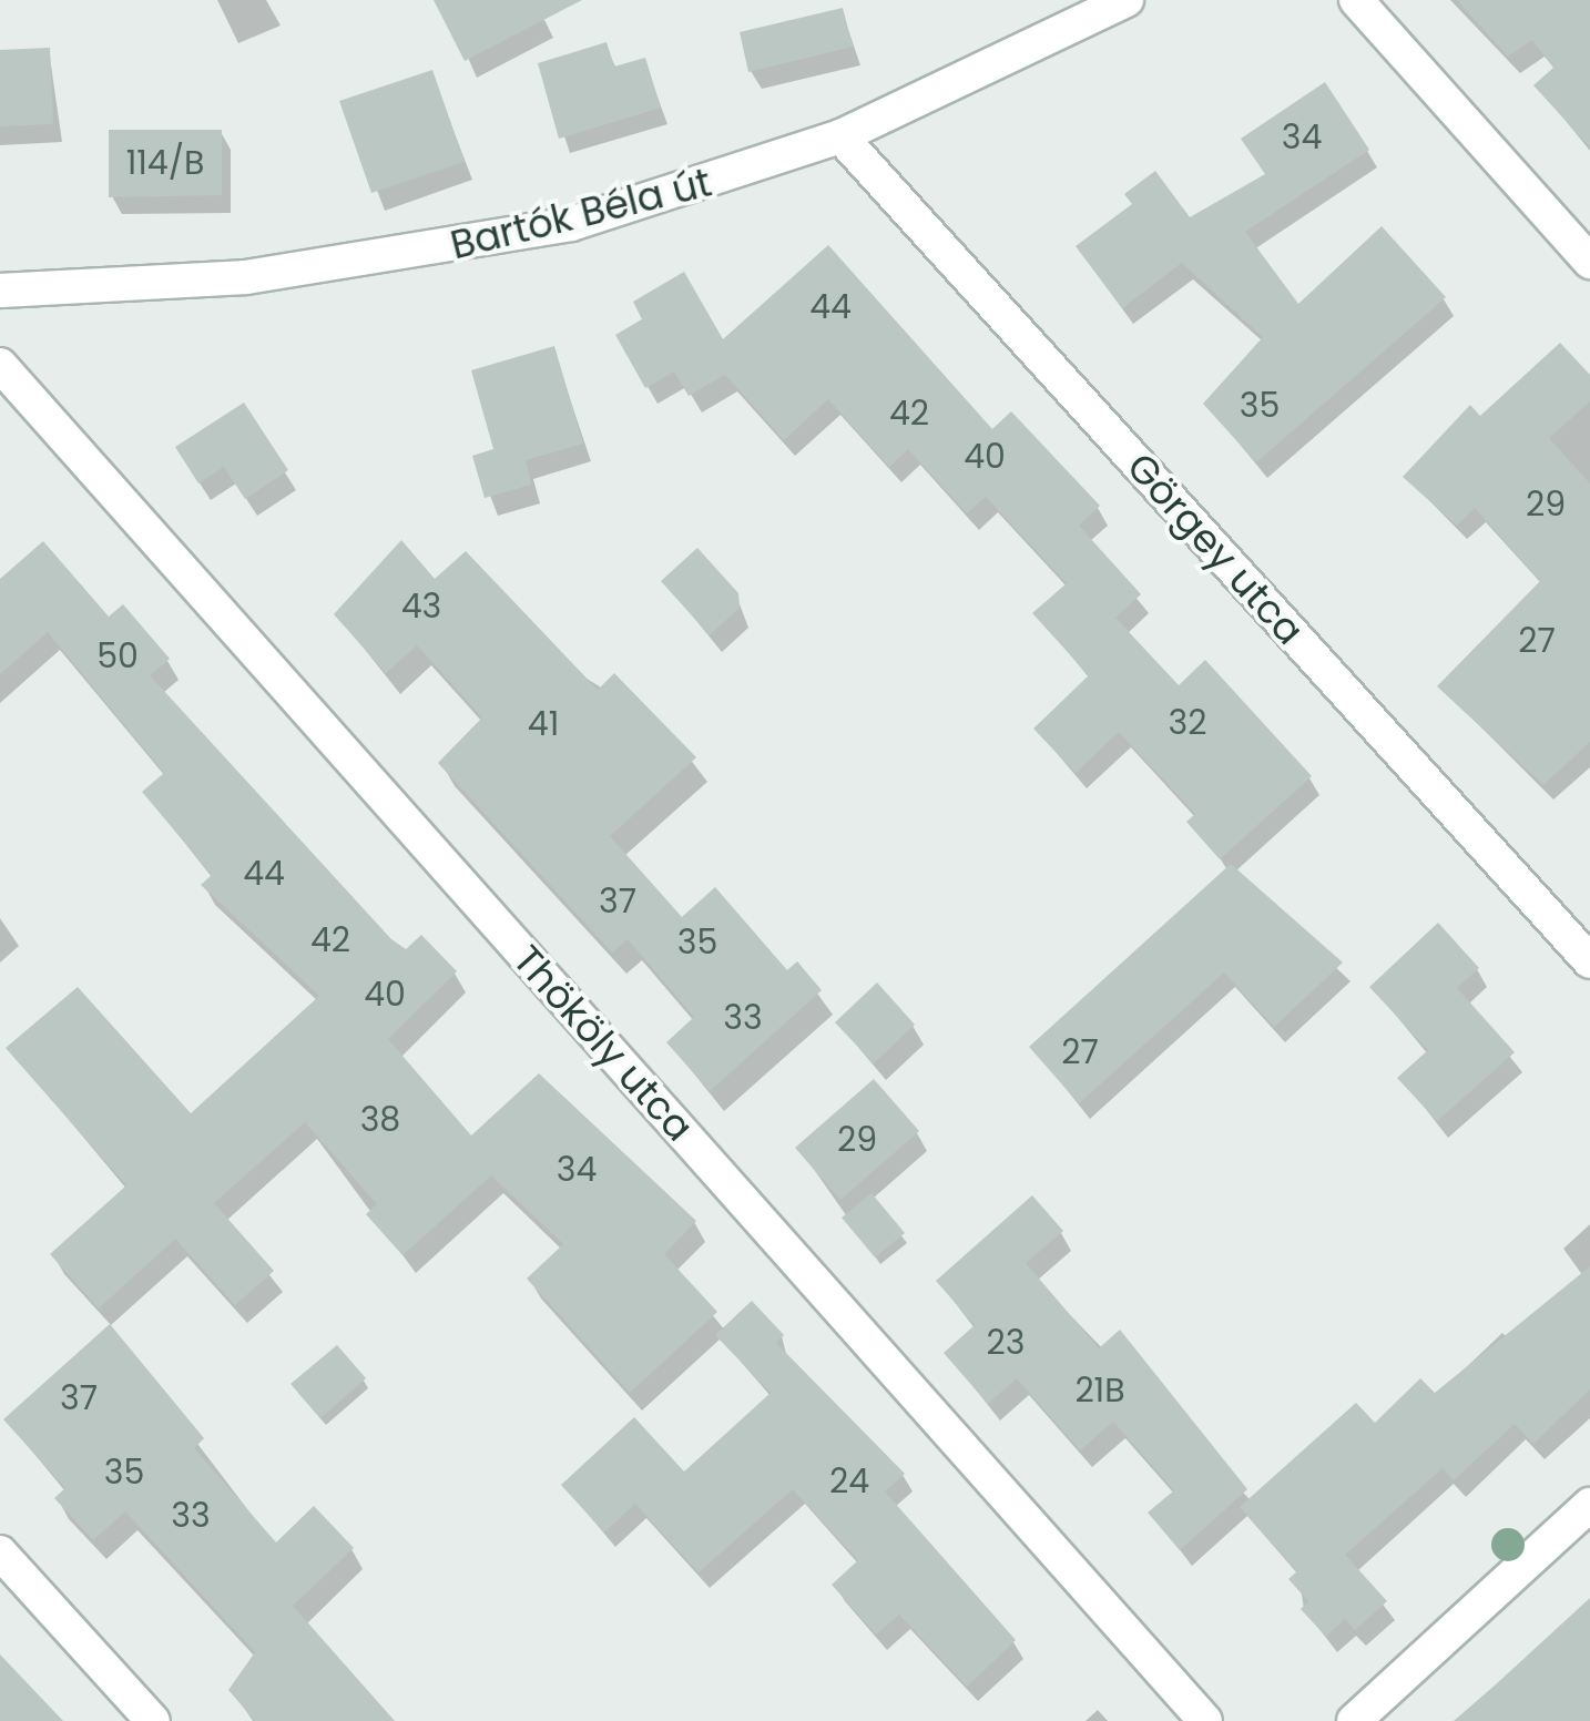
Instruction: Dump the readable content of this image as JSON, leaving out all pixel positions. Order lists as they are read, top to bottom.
{
  "streets": {
    "street": ["Bartók Béla út", "Görgey utca", "Thököly utca"]
  },
  "crossings": [
    ["Bartók Béla út", "Görgey utca"]
  ],
  "house_numbers": [
    "34",
    "114/B",
    "44",
    "35",
    "42",
    "40",
    "29",
    "43",
    "27",
    "50",
    "32",
    "41",
    "44",
    "37",
    "42",
    "35",
    "40",
    "33",
    "27",
    "38",
    "29",
    "34",
    "23",
    "21B",
    "37",
    "35",
    "24",
    "33"
  ]
}
